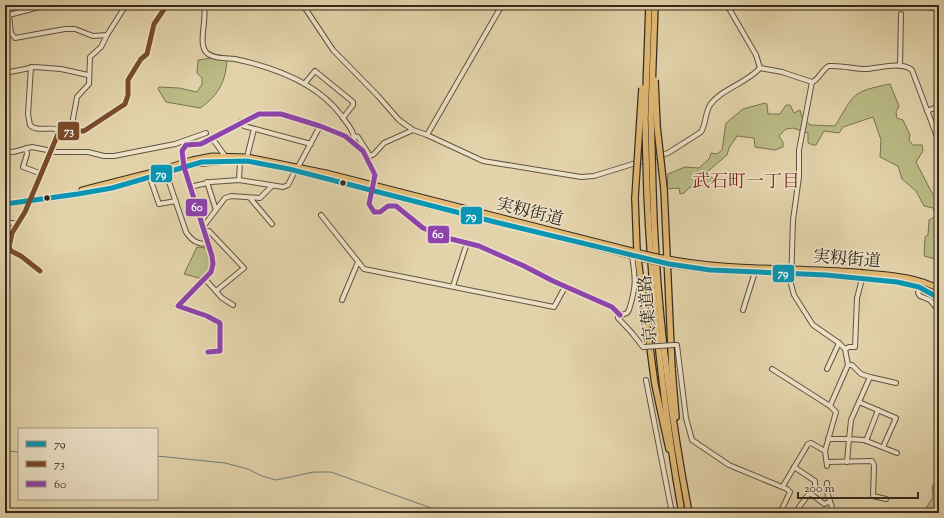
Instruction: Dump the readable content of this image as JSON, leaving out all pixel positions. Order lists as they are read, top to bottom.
{
  "streets": {
    "highway": ["京葉道路"],
    "main road": ["実籾街道"]
  },
  "districts": ["武石町一丁目"],
  "lines": ["transit line 73", "transit line 60", "transit line 79"],
  "legend": ["79", "73", "60"],
  "scale_bar": "200 m"
}
